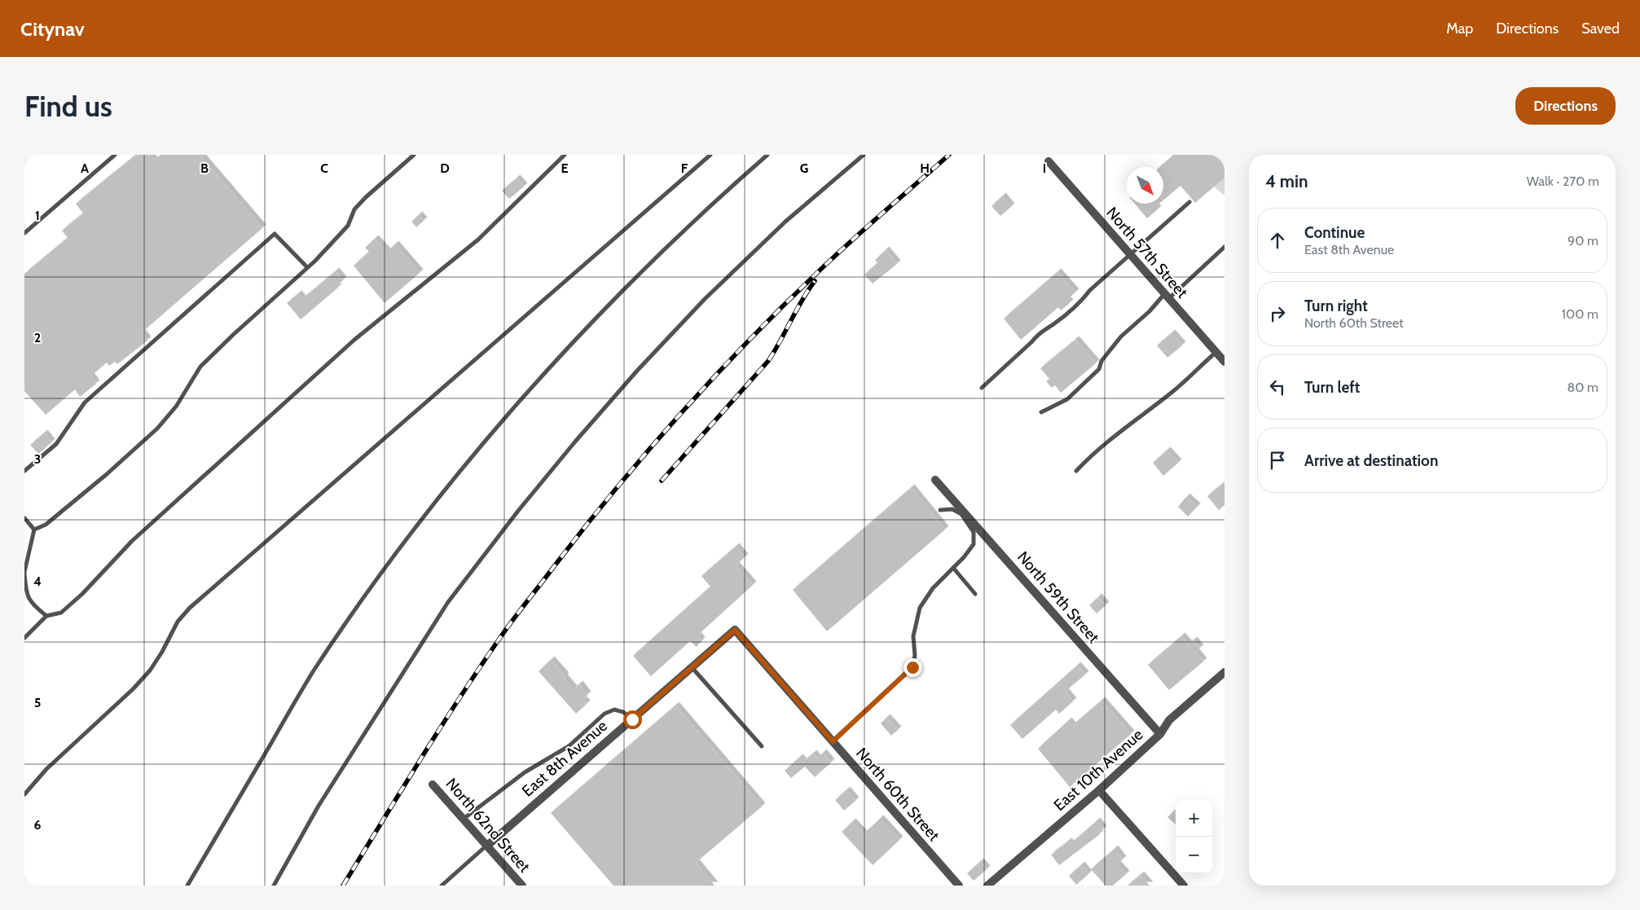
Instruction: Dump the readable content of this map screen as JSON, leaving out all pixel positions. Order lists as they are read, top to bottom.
{
  "streets": {
    "street": [
      "North 57th Street",
      "North 59th Street",
      "East 8th Avenue",
      "East 10th Avenue",
      "North 60th Street",
      "North 62nd Street"
    ]
  },
  "crossings": [
    ["North 59th Street", "East 10th Avenue"],
    ["East 8th Avenue", "North 60th Street"],
    ["East 8th Avenue", "North 62nd Street"]
  ],
  "north": "bottom right",
  "page": {
    "header": "Citynav",
    "nav": ["Map", "Directions", "Saved"],
    "buttons": "Directions",
    "title": "Find us",
    "heading": ["4 min", "Walk · 270 m"],
    "list": [
      ["Continue", "East 8th Avenue", "90 m"],
      ["Turn right", "North 60th Street", "100 m"],
      ["Turn left", "80 m"],
      "Arrive at destination"
    ],
    "map_buttons": ["+", "−"]
  },
  "grid": {
    "columns": [
      "A",
      "B",
      "C",
      "D",
      "E",
      "F",
      "G",
      "H",
      "I"
    ],
    "rows": [
      "1",
      "2",
      "3",
      "4",
      "5",
      "6"
    ]
  }
}
